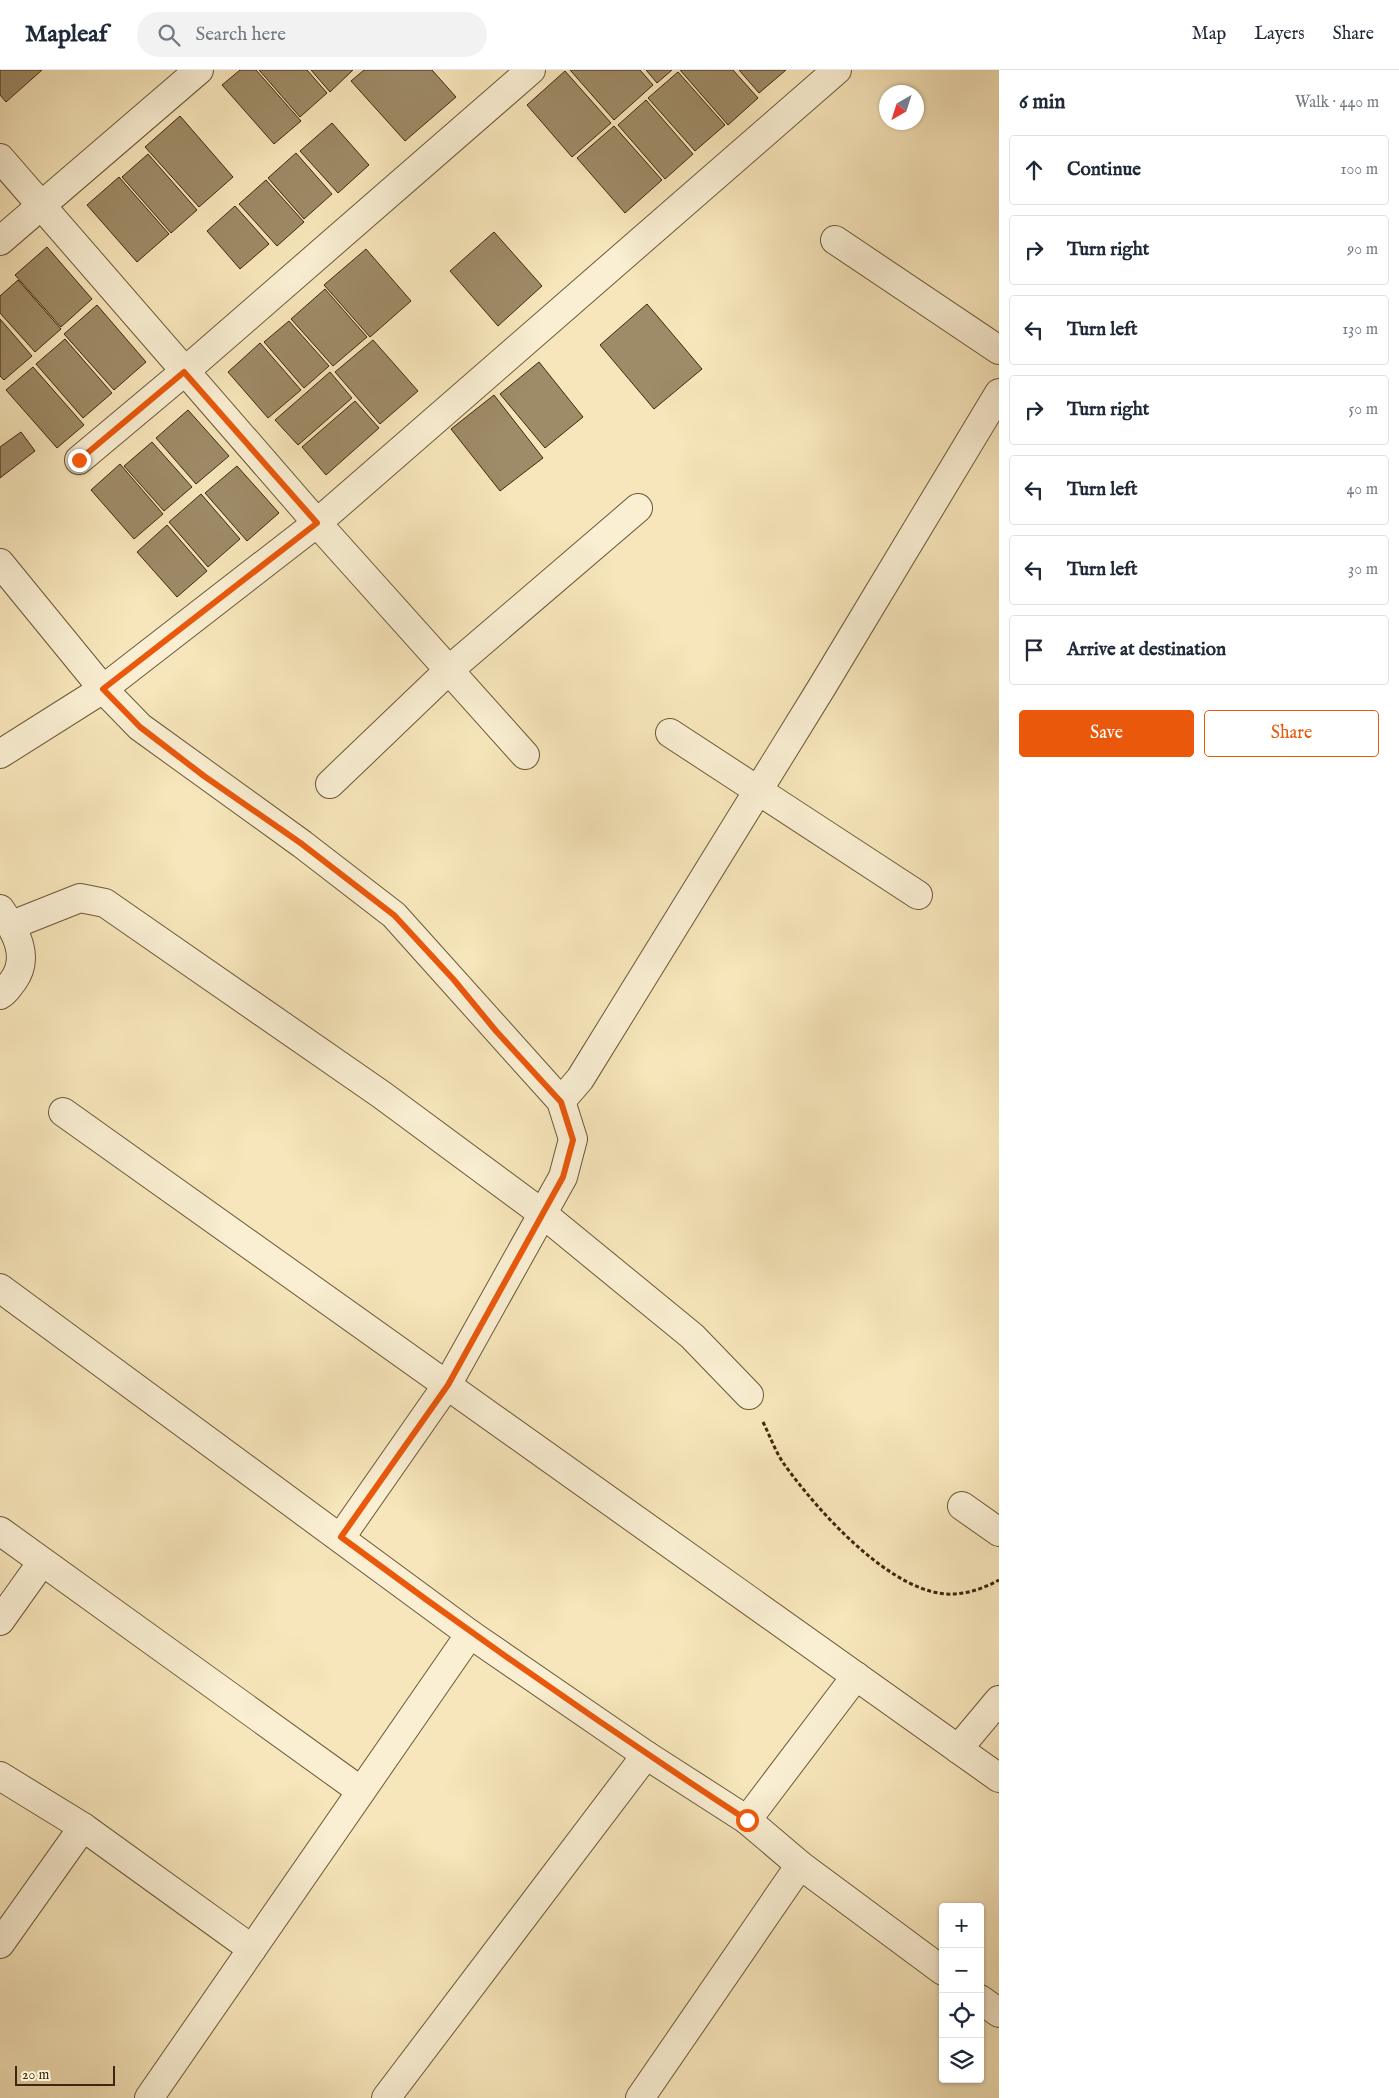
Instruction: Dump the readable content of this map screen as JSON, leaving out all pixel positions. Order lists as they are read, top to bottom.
{
  "scale_bar": "20 m",
  "north": "bottom left",
  "page": {
    "header": "Mapleaf",
    "search": "Search here",
    "nav": ["Map", "Layers", "Share"],
    "heading": ["6 min", "Walk · 440 m"],
    "list": [
      ["Continue", "100 m"],
      ["Turn right", "90 m"],
      ["Turn left", "130 m"],
      ["Turn right", "50 m"],
      ["Turn left", "40 m"],
      ["Turn left", "30 m"],
      "Arrive at destination"
    ],
    "buttons": ["Save", "Share"],
    "map_buttons": ["+", "−"],
    "scale": "20 m"
  }
}
